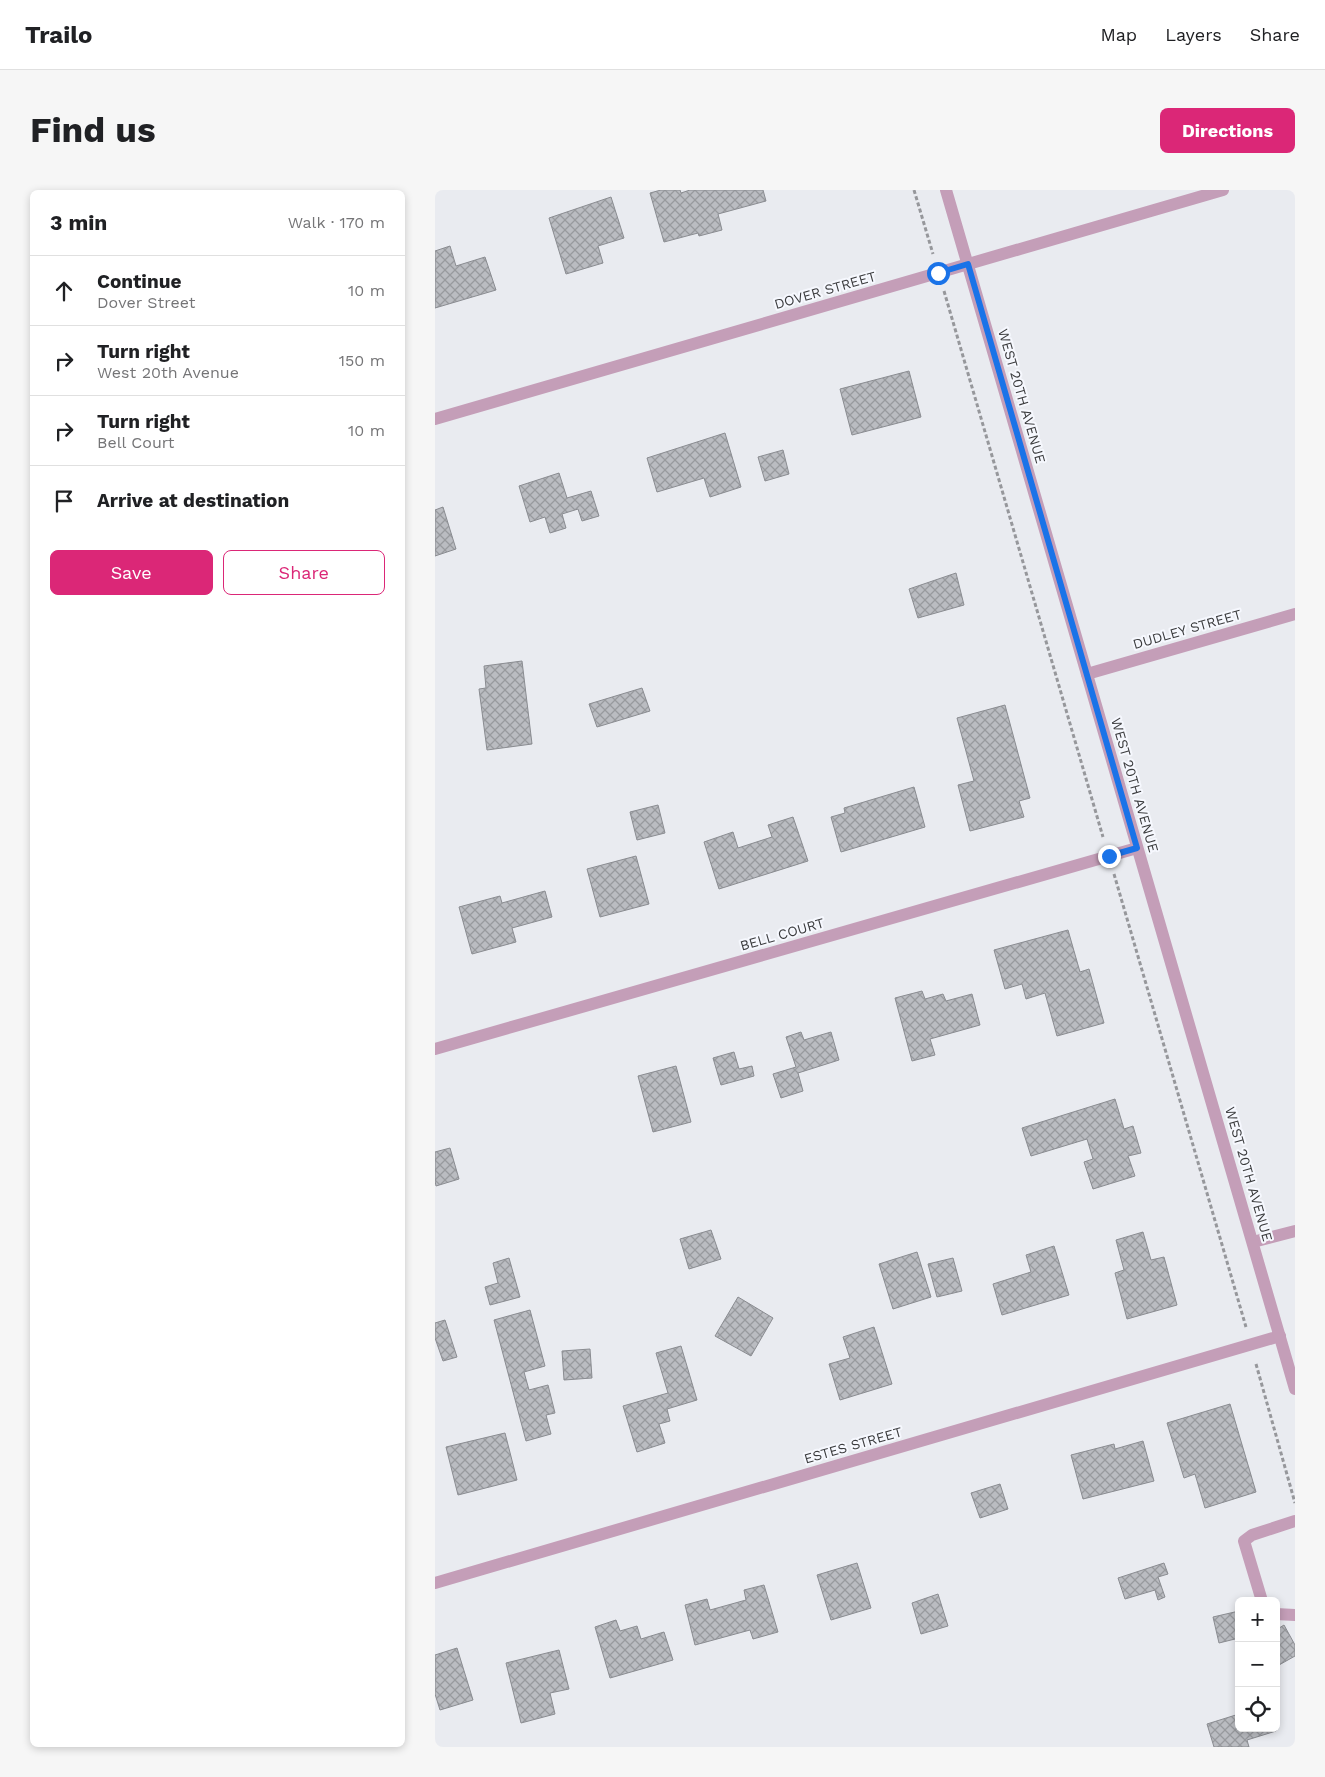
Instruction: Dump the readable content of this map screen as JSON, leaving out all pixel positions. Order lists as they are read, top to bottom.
{
  "streets": {
    "street": [
      "DOVER STREET",
      "WEST 20TH AVENUE",
      "DUDLEY STREET",
      "BELL COURT",
      "ESTES STREET"
    ]
  },
  "crossings": [
    ["DOVER STREET", "WEST 20TH AVENUE"],
    ["WEST 20TH AVENUE", "DUDLEY STREET"],
    ["WEST 20TH AVENUE", "BELL COURT"],
    ["WEST 20TH AVENUE", "ESTES STREET"]
  ],
  "page": {
    "header": "Trailo",
    "nav": ["Map", "Layers", "Share"],
    "buttons": [
      "Directions",
      ["Save", "Share"]
    ],
    "title": "Find us",
    "heading": ["3 min", "Walk · 170 m"],
    "list": [
      ["Continue", "Dover Street", "10 m"],
      ["Turn right", "West 20th Avenue", "150 m"],
      ["Turn right", "Bell Court", "10 m"],
      "Arrive at destination"
    ],
    "map_buttons": ["+", "−"]
  }
}
